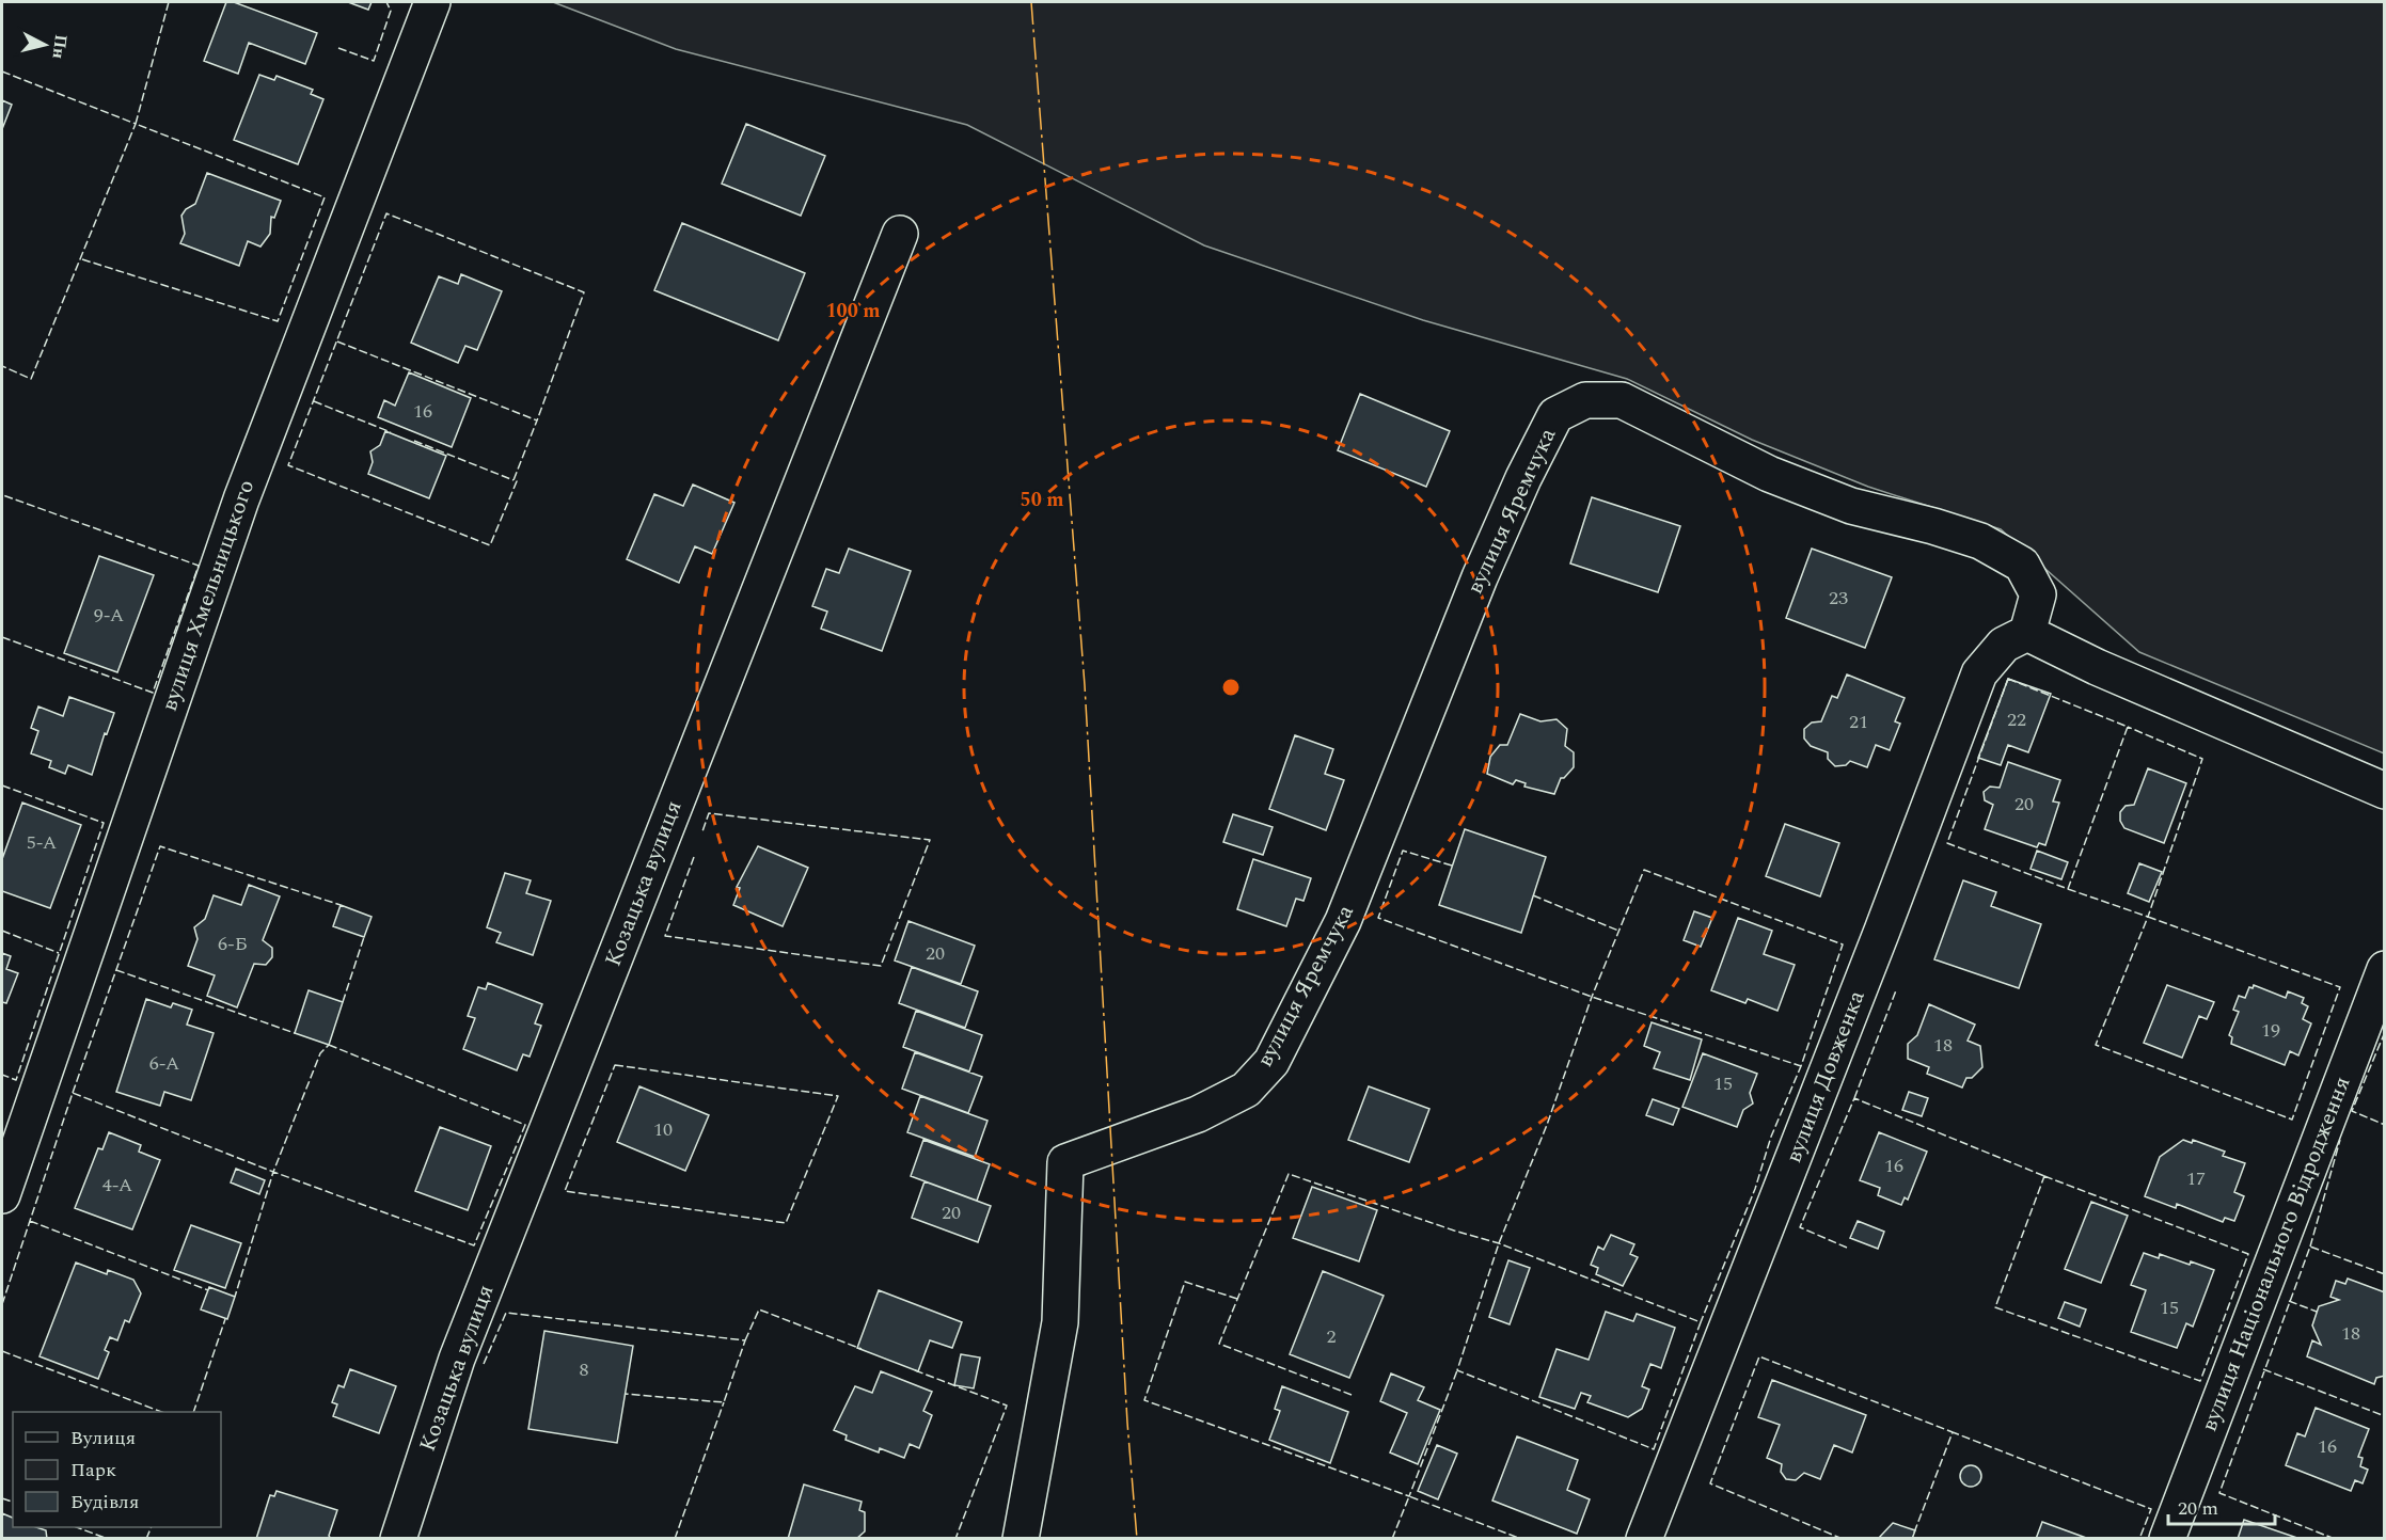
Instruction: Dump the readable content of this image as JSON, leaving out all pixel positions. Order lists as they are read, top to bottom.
{
  "streets": {
    "street": [
      "вулиця Яремчука",
      "вулиця Хмельницького",
      "Козацька вулиця",
      "вулиця Довженка",
      "вулиця Національного Відродження"
    ]
  },
  "crossings": [
    ["вулиця Яремчука", "вулиця Довженка"]
  ],
  "house_numbers": [
    "16",
    "23",
    "9-А",
    "22",
    "21",
    "20",
    "5-А",
    "6-Б",
    "20",
    "19",
    "18",
    "6-А",
    "15",
    "10",
    "16",
    "17",
    "4-А",
    "20",
    "15",
    "18",
    "2",
    "8",
    "16"
  ],
  "legend": ["Вулиця", "Парк", "Будівля"],
  "scale_bar": "20 m",
  "north": "right",
  "rings": ["100 m", "50 m"]
}
